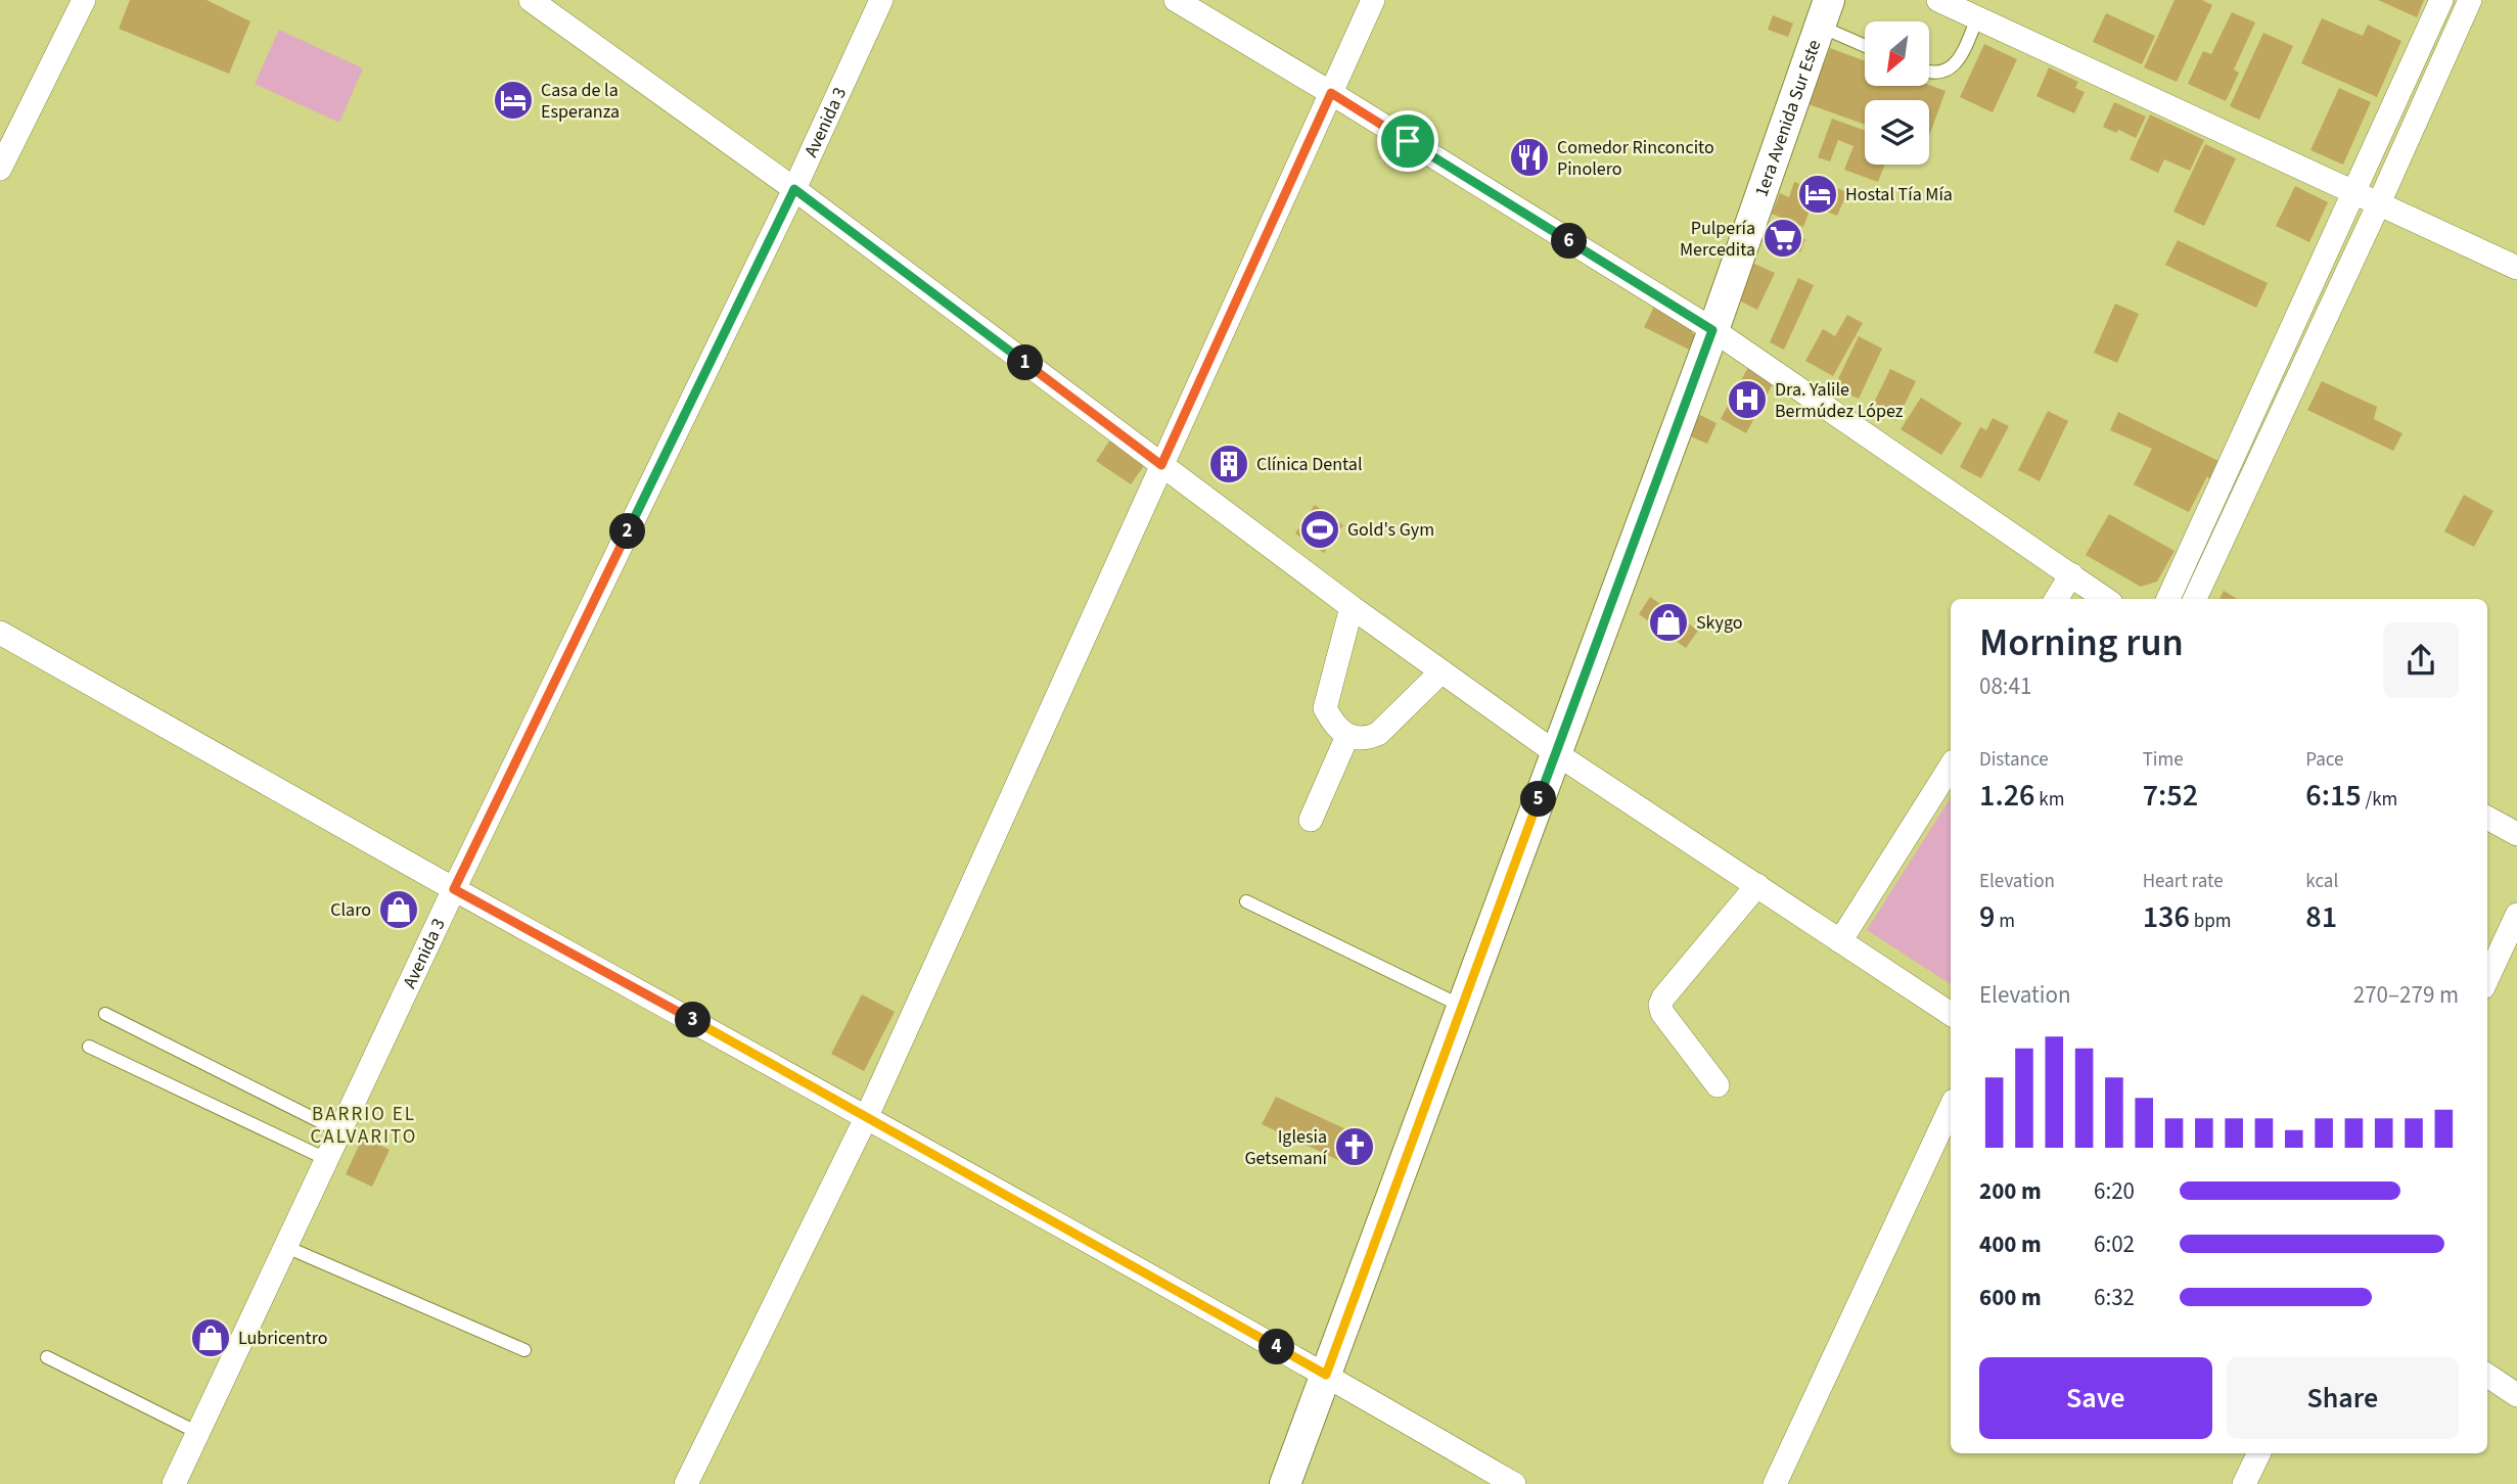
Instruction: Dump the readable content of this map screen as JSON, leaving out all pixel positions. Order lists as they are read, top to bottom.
{
  "streets": {
    "street": ["1era Avenida Sur Este", "Avenida 3"]
  },
  "districts": ["BARRIO EL CALVARITO"],
  "places": {
    "hotel": ["Casa de la Esperanza", "Hostal Tía Mía"],
    "restaurant": ["Comedor Rinconcito Pinolero"],
    "supermarket": ["Pulpería Mercedita"],
    "hospital": ["Dra. Yalile Bermúdez López"],
    "building": ["Clínica Dental"],
    "sports": ["Gold's Gym"],
    "shop": ["Skygo", "Claro", "Lubricentro"],
    "church": ["Iglesia Getsemaní"]
  },
  "north": "bottom left",
  "page": {
    "pins": [
      "6",
      "1",
      "2",
      "5",
      "3",
      "4"
    ],
    "heading": ["Morning run", "08:41"],
    "stats": [
      ["Distance", "1.26 km"],
      ["Time", "7:52"],
      ["Pace", "6:15 /km"],
      ["Elevation", "9 m"],
      ["Heart rate", "136 bpm"],
      ["kcal", "81"]
    ],
    "chart": ["Elevation", "270–279 m"],
    "list": [
      {
        "name": "200 m",
        "note": "6:20"
      },
      {
        "name": "400 m",
        "note": "6:02"
      },
      {
        "name": "600 m",
        "note": "6:32"
      }
    ],
    "buttons": ["Save", "Share"]
  }
}
